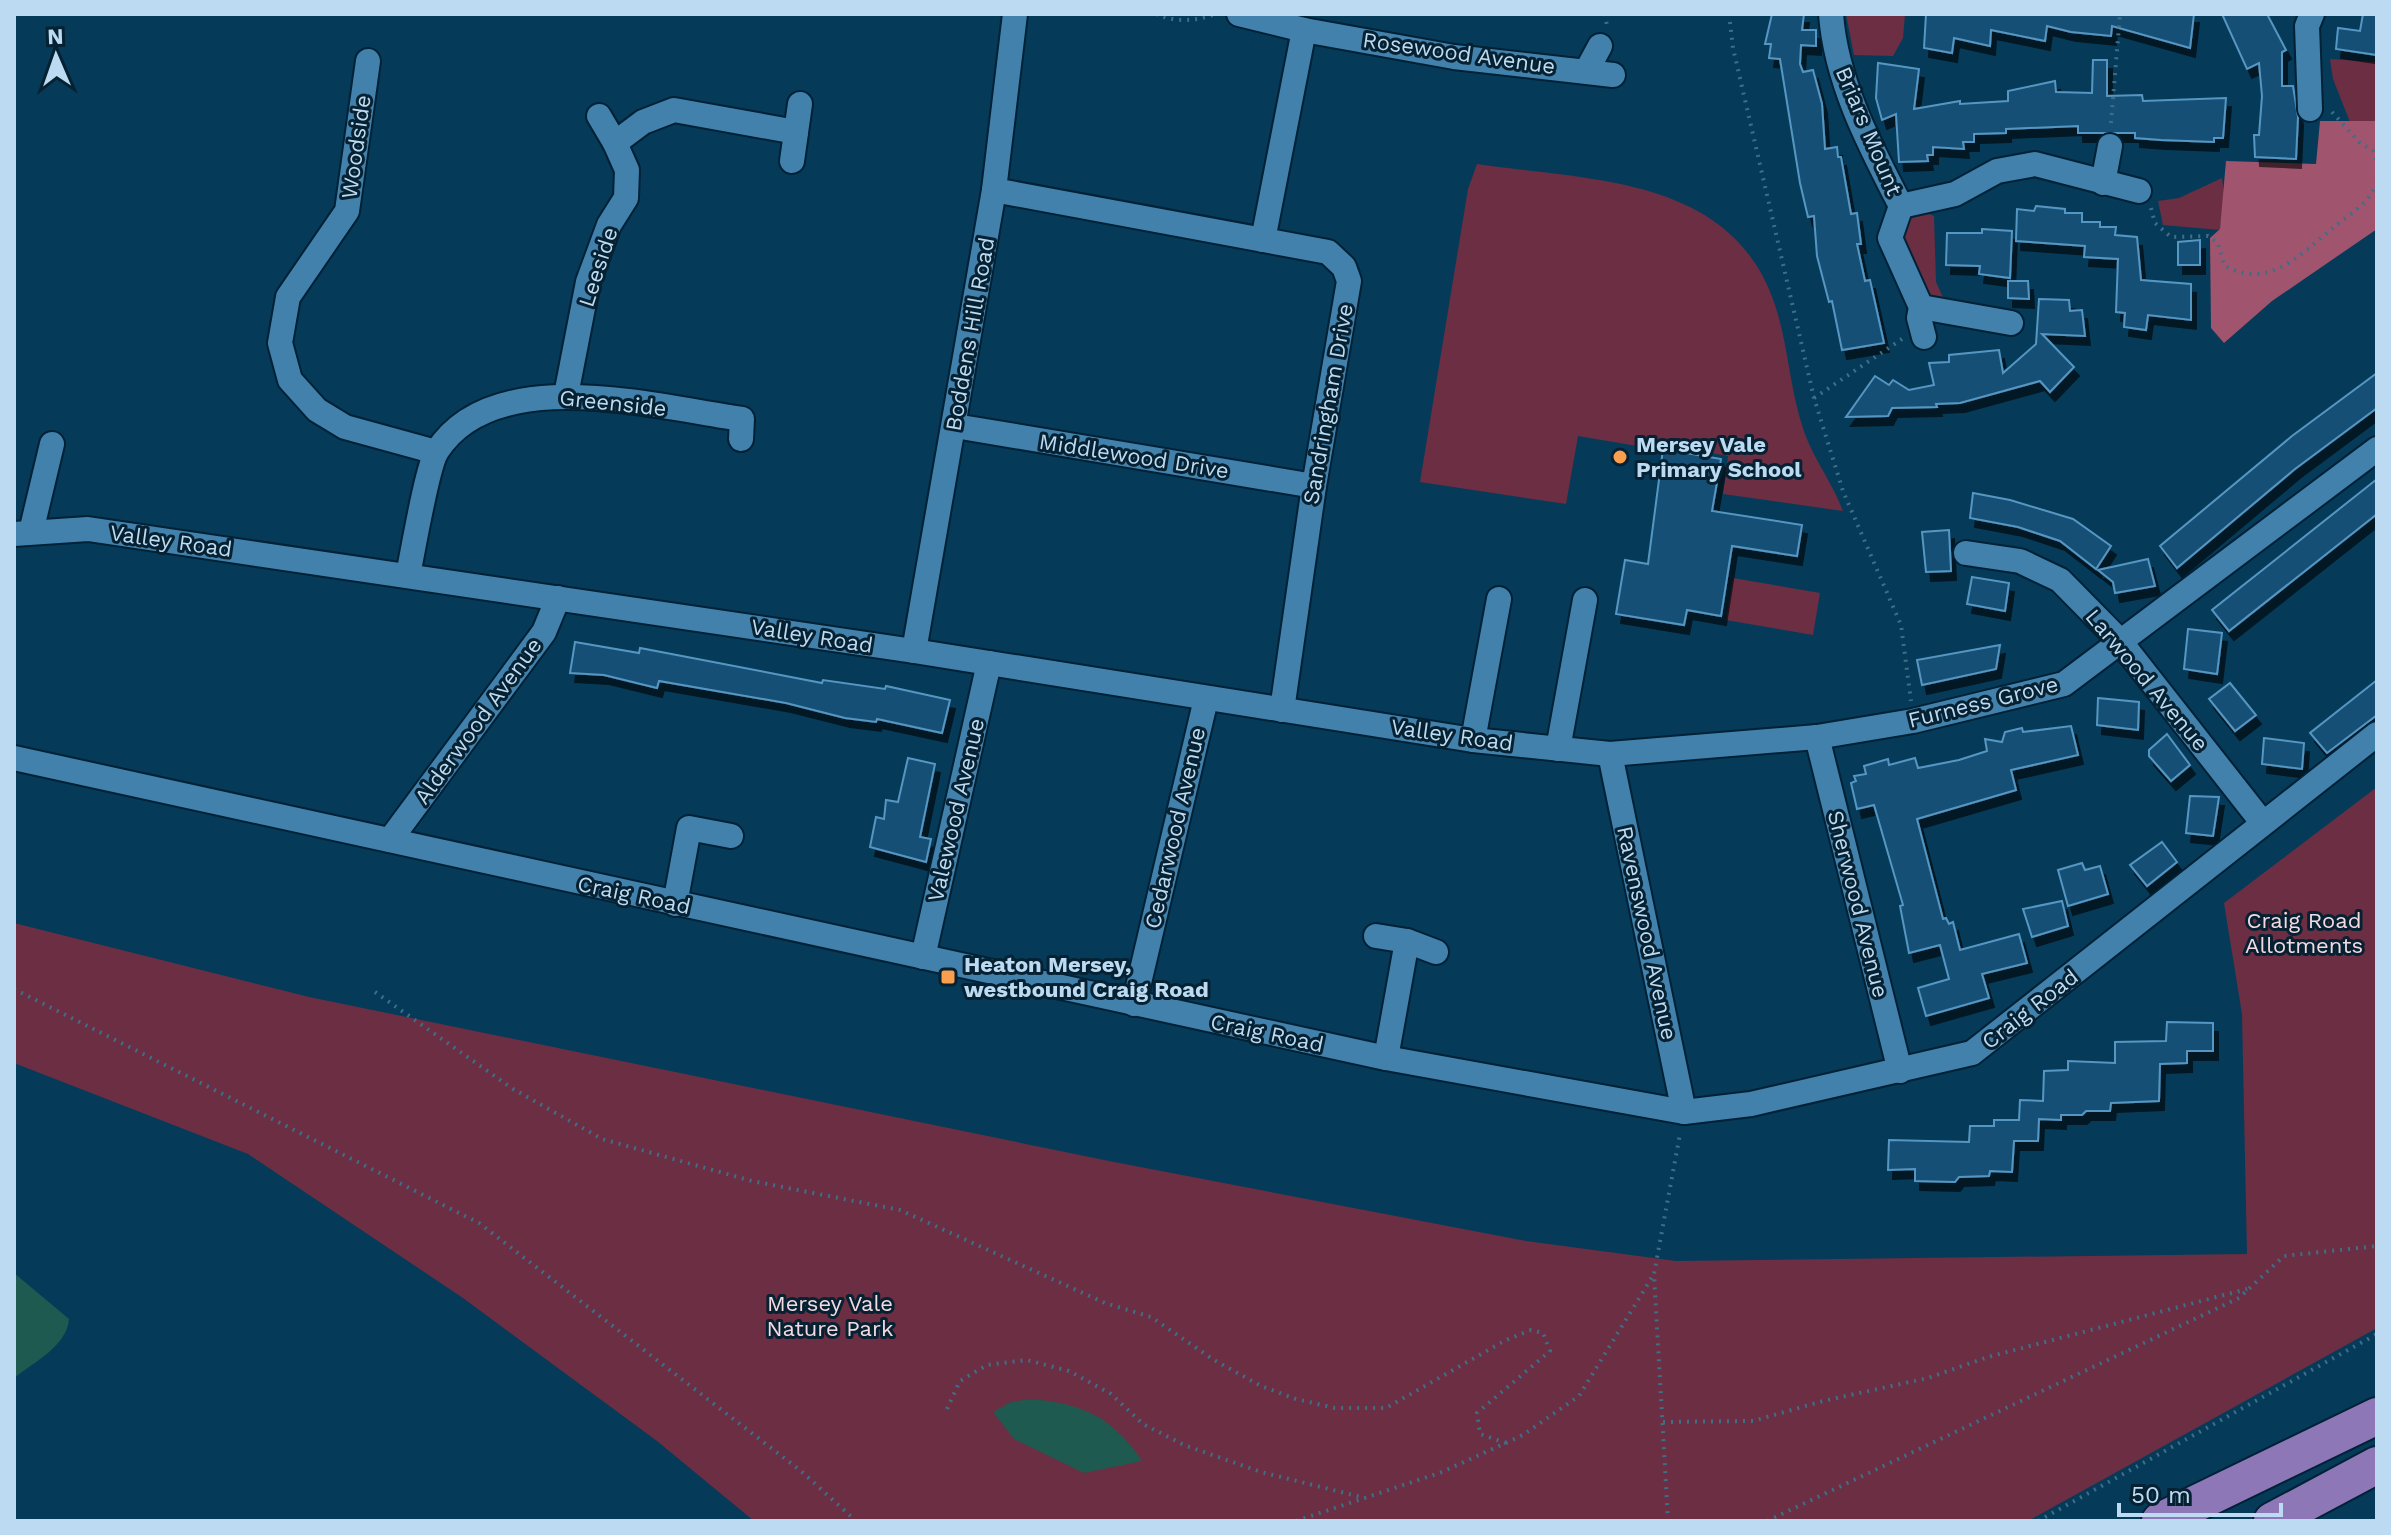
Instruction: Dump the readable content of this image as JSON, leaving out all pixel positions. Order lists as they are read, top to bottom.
{
  "streets": {
    "street": [
      "Rosewood Avenue",
      "Briars Mount",
      "Woodside",
      "Leeside",
      "Boddens Hill Road",
      "Greenside",
      "Sandringham Drive",
      "Middlewood Drive",
      "Valley Road",
      "Larwood Avenue",
      "Furness Grove",
      "Alderwood Avenue",
      "Valewood Avenue",
      "Cedarwood Avenue",
      "Craig Road",
      "Sherwood Avenue",
      "Ravenswood Avenue"
    ]
  },
  "crossings": [
    ["Woodside", "Greenside"],
    ["Leeside", "Greenside"],
    ["Boddens Hill Road", "Sandringham Drive"],
    ["Boddens Hill Road", "Middlewood Drive"],
    ["Boddens Hill Road", "Valley Road"],
    ["Sandringham Drive", "Middlewood Drive"],
    ["Sandringham Drive", "Valley Road"],
    ["Valley Road", "Furness Grove"],
    ["Valley Road", "Alderwood Avenue"],
    ["Valley Road", "Valewood Avenue"],
    ["Valley Road", "Cedarwood Avenue"],
    ["Valley Road", "Ravenswood Avenue"],
    ["Larwood Avenue", "Furness Grove"],
    ["Larwood Avenue", "Craig Road"],
    ["Furness Grove", "Sherwood Avenue"],
    ["Furness Grove", "Ravenswood Avenue"],
    ["Alderwood Avenue", "Craig Road"],
    ["Valewood Avenue", "Craig Road"],
    ["Cedarwood Avenue", "Craig Road"],
    ["Craig Road", "Sherwood Avenue"],
    ["Craig Road", "Ravenswood Avenue"]
  ],
  "parks": ["Craig Road Allotments", "Mersey Vale Nature Park"],
  "places": {
    "other": ["Mersey Vale Primary School"],
    "transit": ["Heaton Mersey, westbound Craig Road"]
  },
  "scale_bar": "50 m",
  "north": "top"
}
